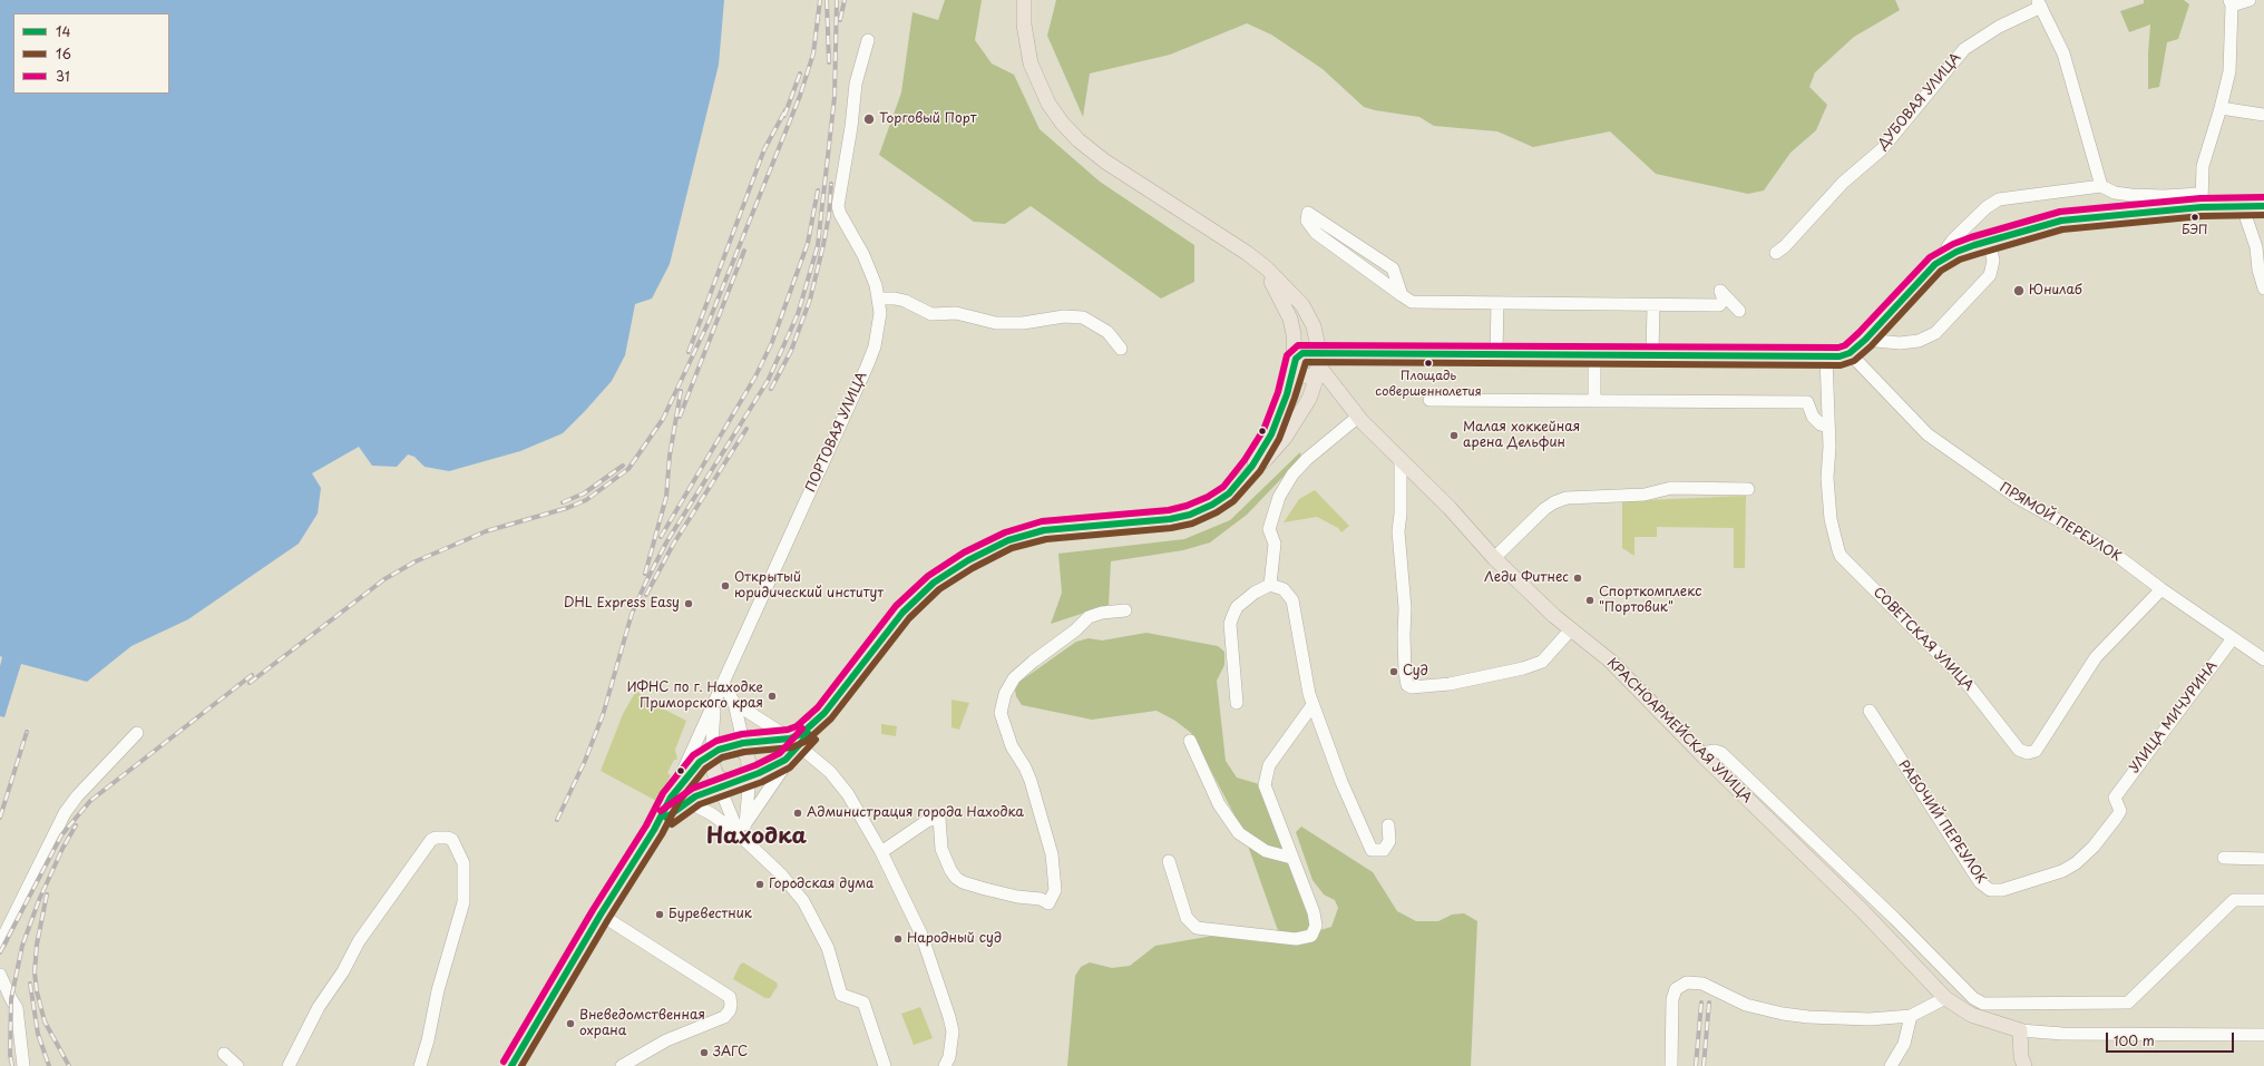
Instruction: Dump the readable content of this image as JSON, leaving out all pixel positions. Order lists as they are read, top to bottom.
{
  "streets": {
    "main road": ["КРАСНОАРМЕЙСКАЯ УЛИЦА"],
    "street": [
      "ДУБОВАЯ УЛИЦА",
      "ПОРТОВАЯ УЛИЦА",
      "ПРЯМОЙ ПЕРЕУЛОК",
      "СОВЕТСКАЯ УЛИЦА",
      "УЛИЦА МИЧУРИНА",
      "РАБОЧИЙ ПЕРЕУЛОК"
    ]
  },
  "crossings": [
    ["ПРЯМОЙ ПЕРЕУЛОК", "СОВЕТСКАЯ УЛИЦА"],
    ["ПРЯМОЙ ПЕРЕУЛОК", "УЛИЦА МИЧУРИНА"],
    ["УЛИЦА МИЧУРИНА", "РАБОЧИЙ ПЕРЕУЛОК"]
  ],
  "districts": ["Находка"],
  "places": [
    "Торговый Порт",
    "БЭП",
    "Юнилаб",
    "Площадь совершеннолетия",
    "Малая хоккейная арена Дельфин",
    "Леди Фитнес",
    "Открытый юридический институт",
    "Спорткомплекс \"Портовик\"",
    "DHL Express Easy",
    "Суд",
    "ИФНС по г. Находке Приморского края",
    "Администрация города Находка",
    "Городская дума",
    "Буревестник",
    "Народный суд",
    "Вневедомственная охрана",
    "ЗАГС"
  ],
  "lines": ["transit line 31", "transit line 14", "transit line 16"],
  "legend": ["14", "16", "31"],
  "scale_bar": "100 m"
}
